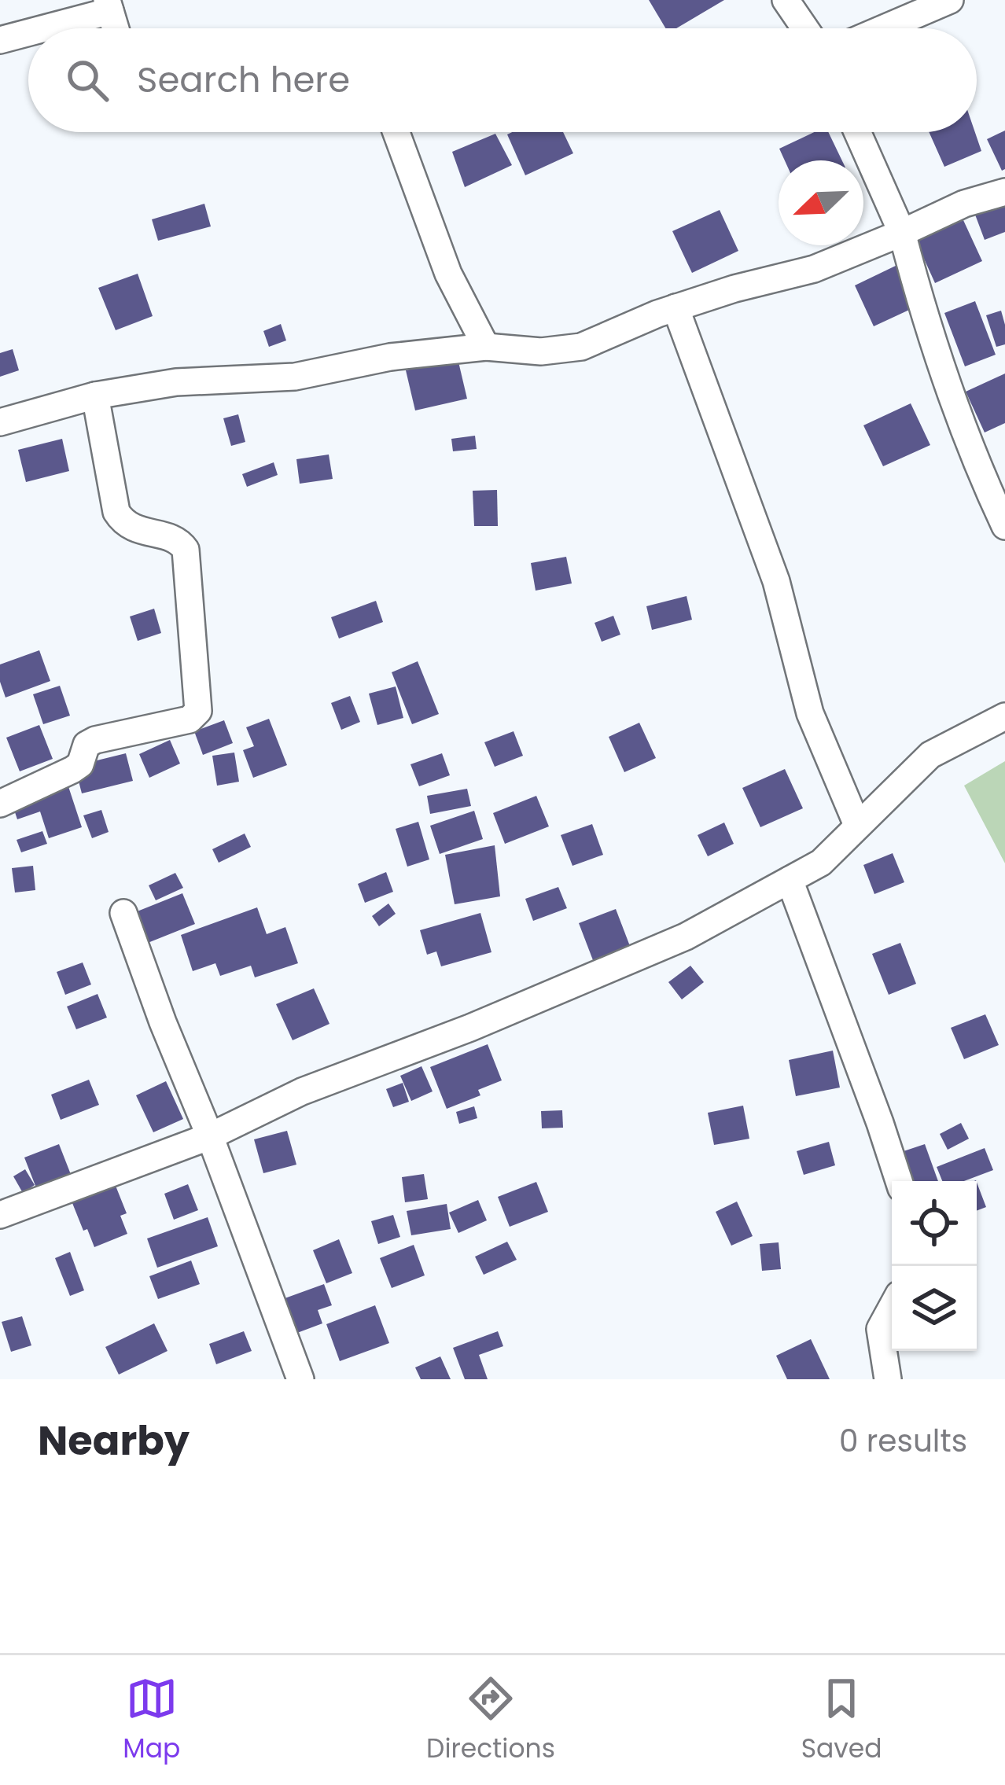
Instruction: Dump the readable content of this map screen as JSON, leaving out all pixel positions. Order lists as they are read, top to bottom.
{
  "north": "bottom left",
  "page": {
    "search": "Search here",
    "heading": ["Nearby", "0 results"],
    "nav": ["Map", "Directions", "Saved"]
  }
}
